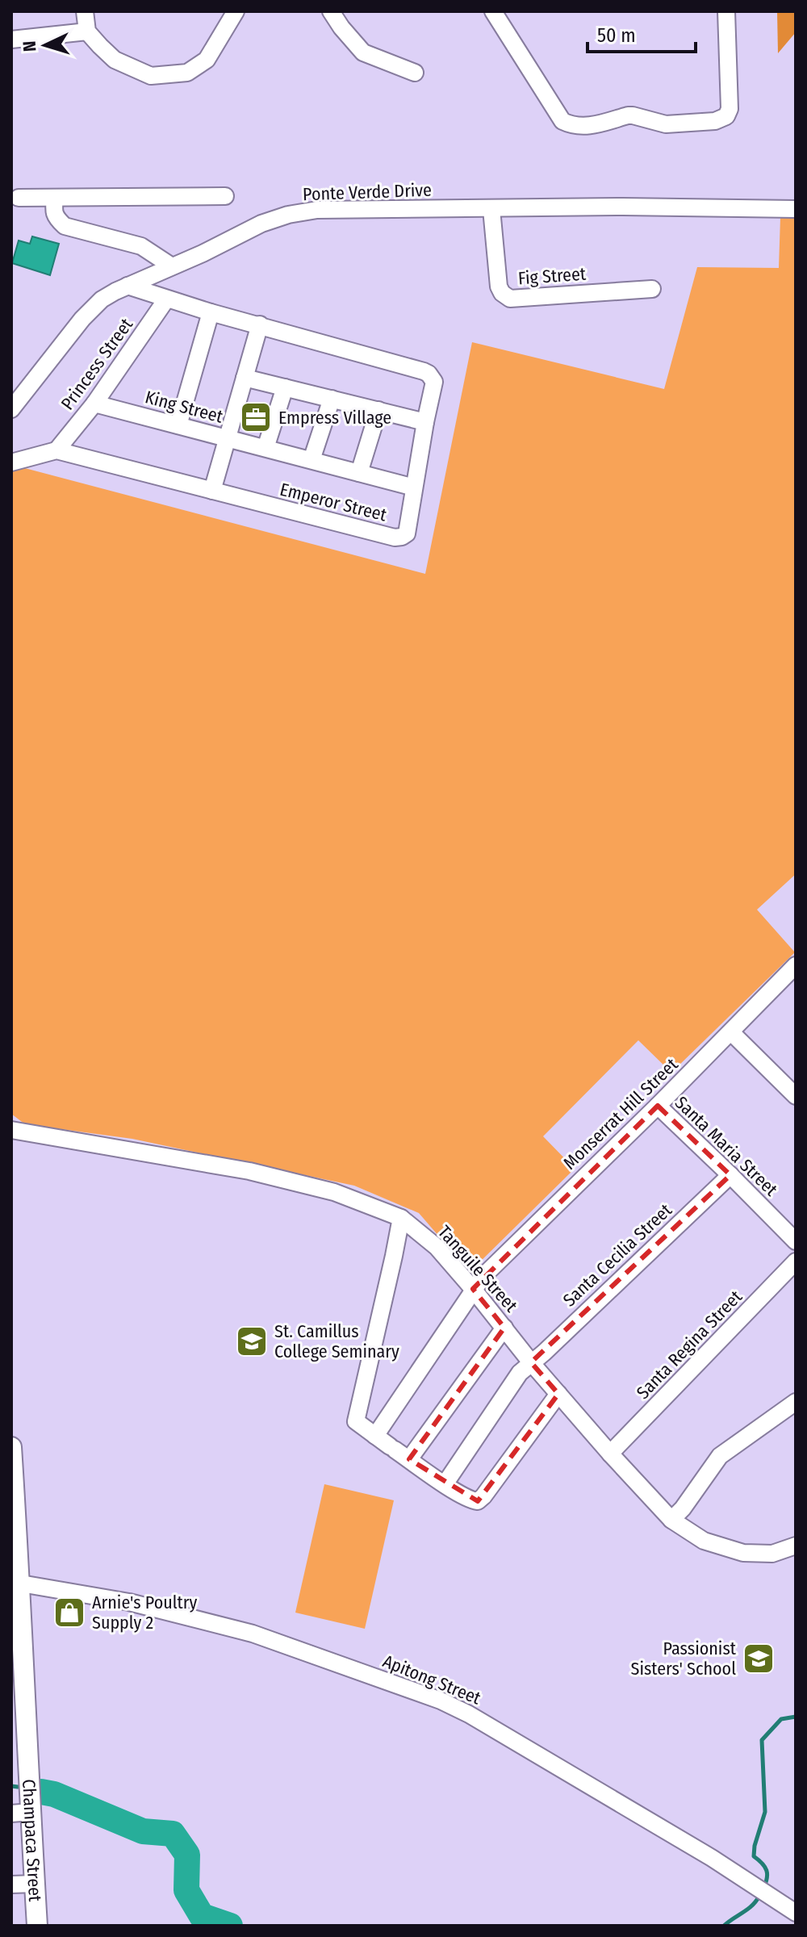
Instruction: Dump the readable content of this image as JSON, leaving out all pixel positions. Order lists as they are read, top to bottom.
{
  "streets": {
    "street": [
      "Ponte Verde Drive",
      "Fig Street",
      "Princess Street",
      "King Street",
      "Emperor Street",
      "Monserrat Hill Street",
      "Santa Maria Street",
      "Santa Cecilia Street",
      "Tanguile Street",
      "Santa Regina Street",
      "Apitong Street",
      "Champaca Street"
    ]
  },
  "crossings": [
    ["Ponte Verde Drive", "Fig Street"],
    ["Ponte Verde Drive", "Emperor Street"],
    ["Princess Street", "King Street"],
    ["Princess Street", "Emperor Street"],
    ["King Street", "Emperor Street"],
    ["Monserrat Hill Street", "Santa Maria Street"],
    ["Monserrat Hill Street", "Tanguile Street"],
    ["Santa Maria Street", "Santa Cecilia Street"],
    ["Santa Cecilia Street", "Tanguile Street"],
    ["Tanguile Street", "Santa Regina Street"],
    ["Apitong Street", "Champaca Street"]
  ],
  "places": {
    "office": ["Empress Village"],
    "school or university": ["St. Camillus College Seminary", "Passionist Sisters' School"],
    "shop": ["Arnie's Poultry Supply 2"]
  },
  "scale_bar": "50 m",
  "north": "left"
}
